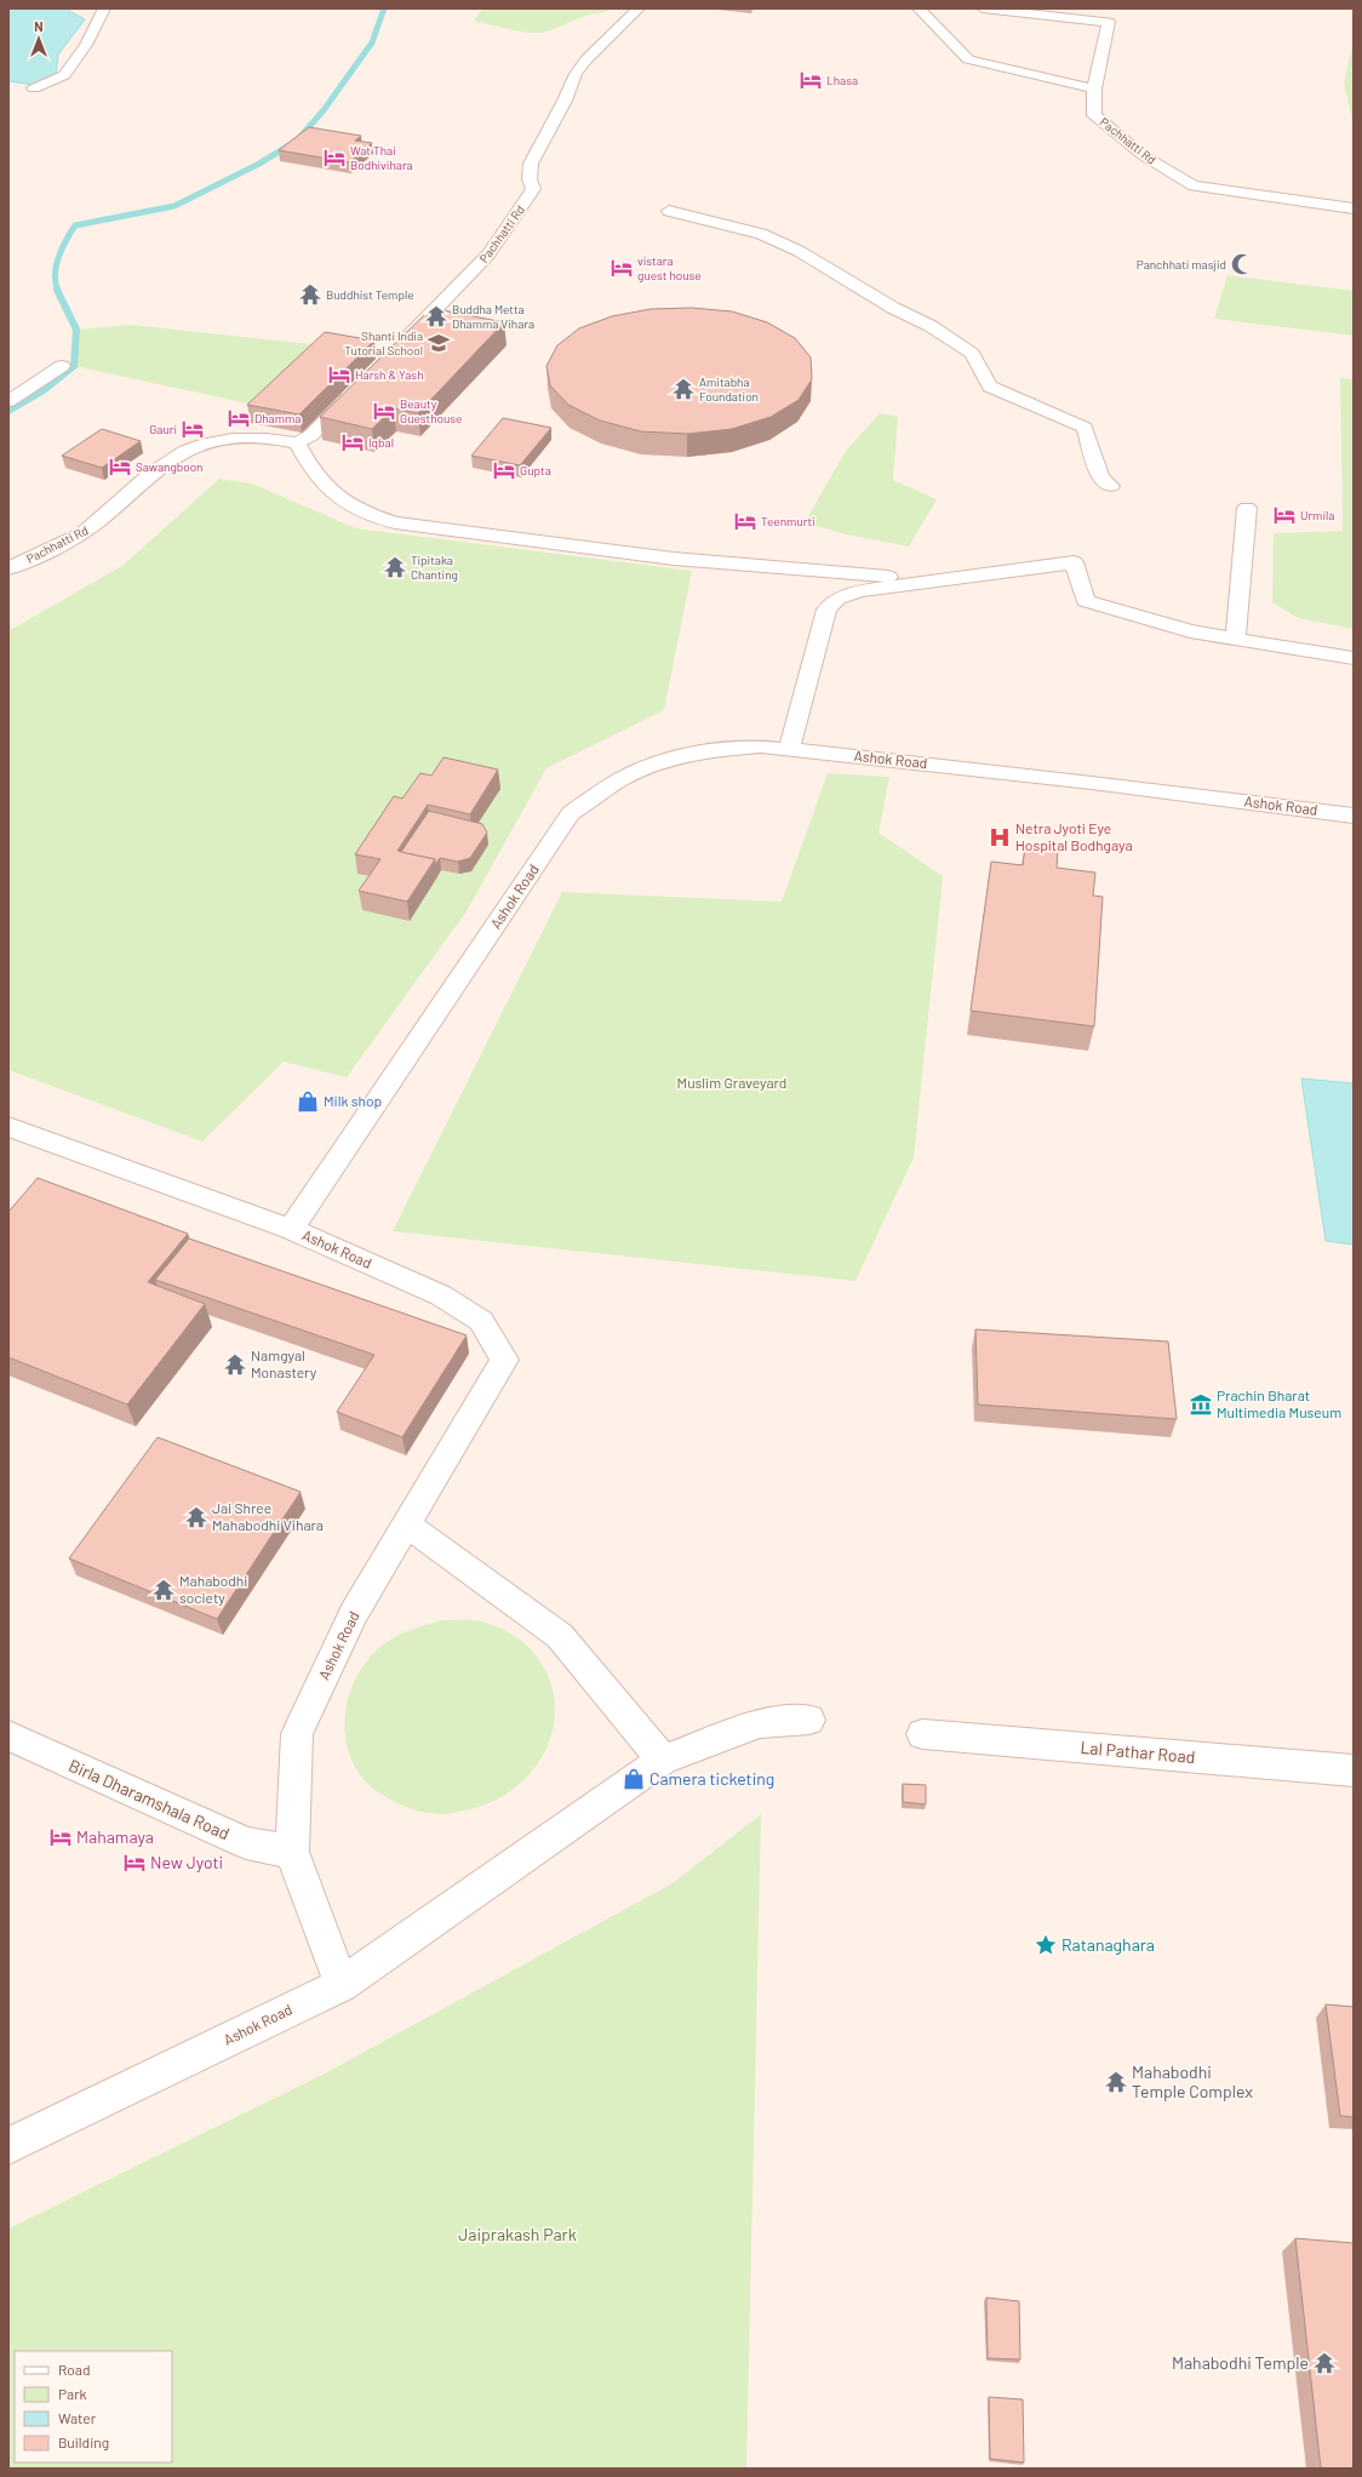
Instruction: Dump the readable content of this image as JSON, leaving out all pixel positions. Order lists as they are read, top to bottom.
{
  "streets": {
    "street": [
      "Pachhatti Rd",
      "Ashok Road",
      "Lal Pathar Road",
      "Birla Dharamshala Road"
    ]
  },
  "crossings": [
    ["Ashok Road", "Birla Dharamshala Road"]
  ],
  "parks": ["Muslim Graveyard", "Jaiprakash Park"],
  "places": {
    "hotel": [
      "Lhasa",
      "Wat Thai Bodhivihara",
      "vistara guest house",
      "Harsh & Yash",
      "Beauty Guesthouse",
      "Dhamma",
      "Gauri",
      "Iqbal",
      "Sawangboon",
      "Gupta",
      "Urmila",
      "Teenmurti",
      "Mahamaya",
      "New Jyoti"
    ],
    "mosque": ["Panchhati masjid"],
    "temple": [
      "Buddhist Temple",
      "Buddha Metta Dhamma Vihara",
      "Amitabha Foundation",
      "Tipitaka Chanting",
      "Namgyal Monastery",
      "Jai Shree Mahabodhi Vihara",
      "Mahabodhi society",
      "Mahabodhi Temple Complex",
      "Mahabodhi Temple"
    ],
    "school or university": ["Shanti India Tutorial School"],
    "hospital": ["Netra Jyoti Eye Hospital Bodhgaya"],
    "shop": ["Milk shop", "Camera ticketing"],
    "museum": ["Prachin Bharat Multimedia Museum"],
    "place": ["Ratanaghara"]
  },
  "legend": [
    "Road",
    "Park",
    "Water",
    "Building"
  ],
  "north": "top"
}
